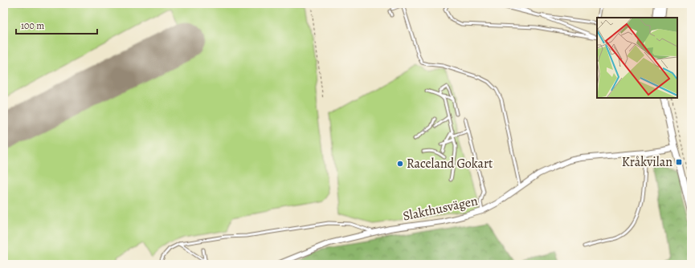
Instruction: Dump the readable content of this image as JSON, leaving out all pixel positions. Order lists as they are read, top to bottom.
{
  "streets": {
    "street": ["Slakthusvägen"]
  },
  "places": {
    "transit": ["Kråkvilan"],
    "other": ["Raceland Gokart"]
  },
  "scale_bar": "100 m"
}
